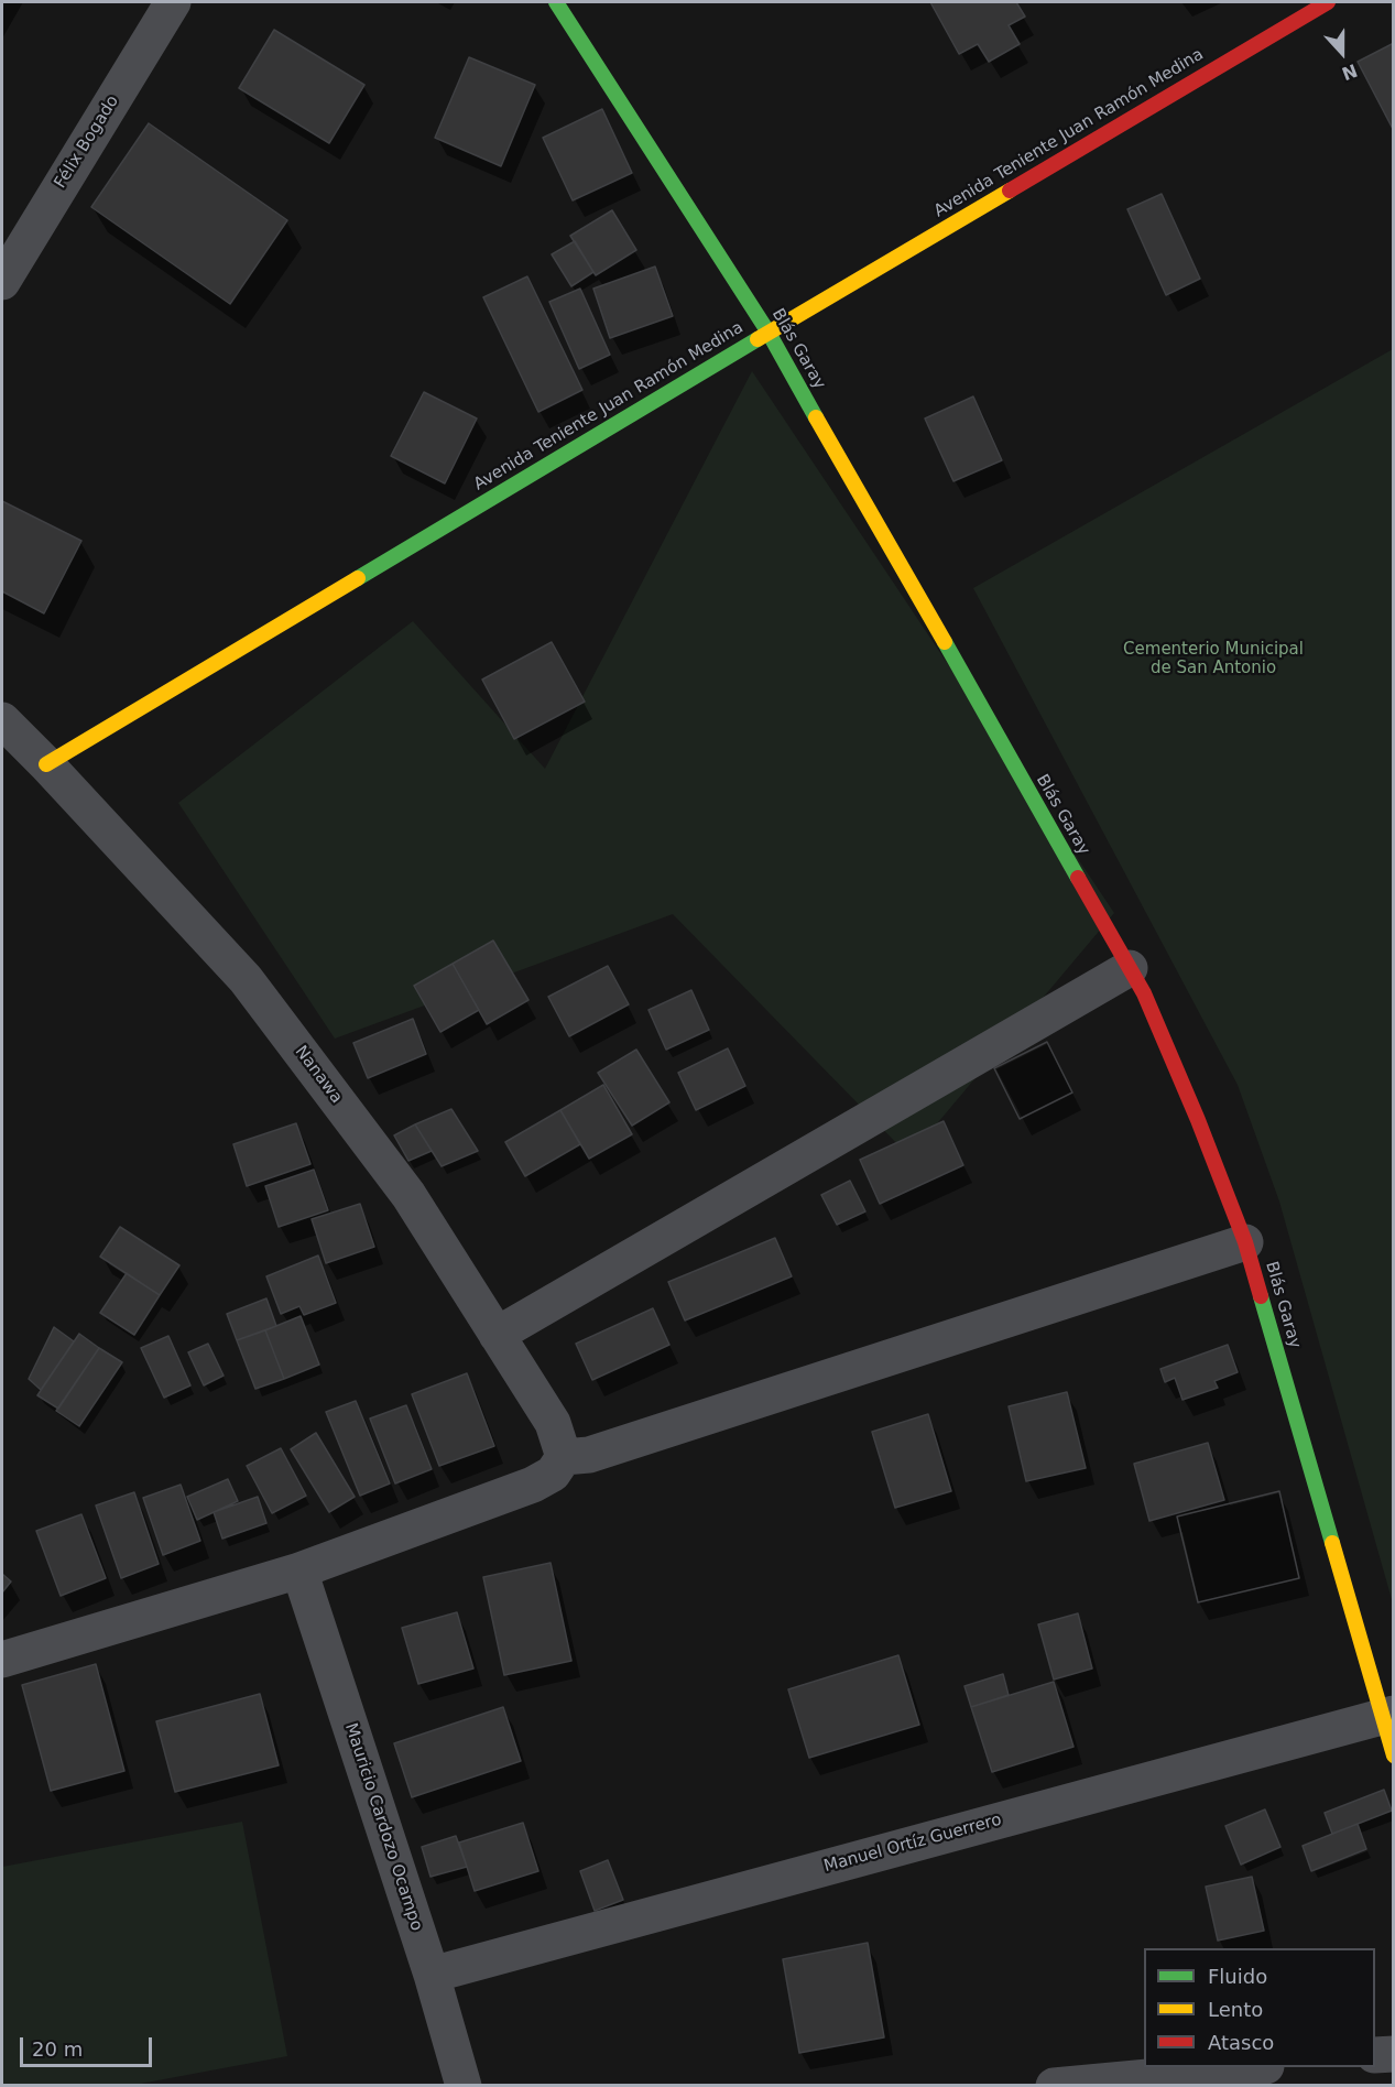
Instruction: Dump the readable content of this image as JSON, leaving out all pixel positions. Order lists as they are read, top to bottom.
{
  "streets": {
    "street": [
      "Avenida Teniente Juan Ramón Medina",
      "Félix Bogado",
      "Blás Garay",
      "Nanawa",
      "Mauricio Cardozo Ocampo",
      "Manuel Ortíz Guerrero"
    ]
  },
  "crossings": [
    ["Avenida Teniente Juan Ramón Medina", "Blás Garay"],
    ["Avenida Teniente Juan Ramón Medina", "Nanawa"],
    ["Blás Garay", "Manuel Ortíz Guerrero"],
    ["Mauricio Cardozo Ocampo", "Manuel Ortíz Guerrero"]
  ],
  "parks": ["Cementerio Municipal de San Antonio"],
  "legend": ["Fluido", "Lento", "Atasco"],
  "scale_bar": "20 m",
  "north": "bottom"
}
